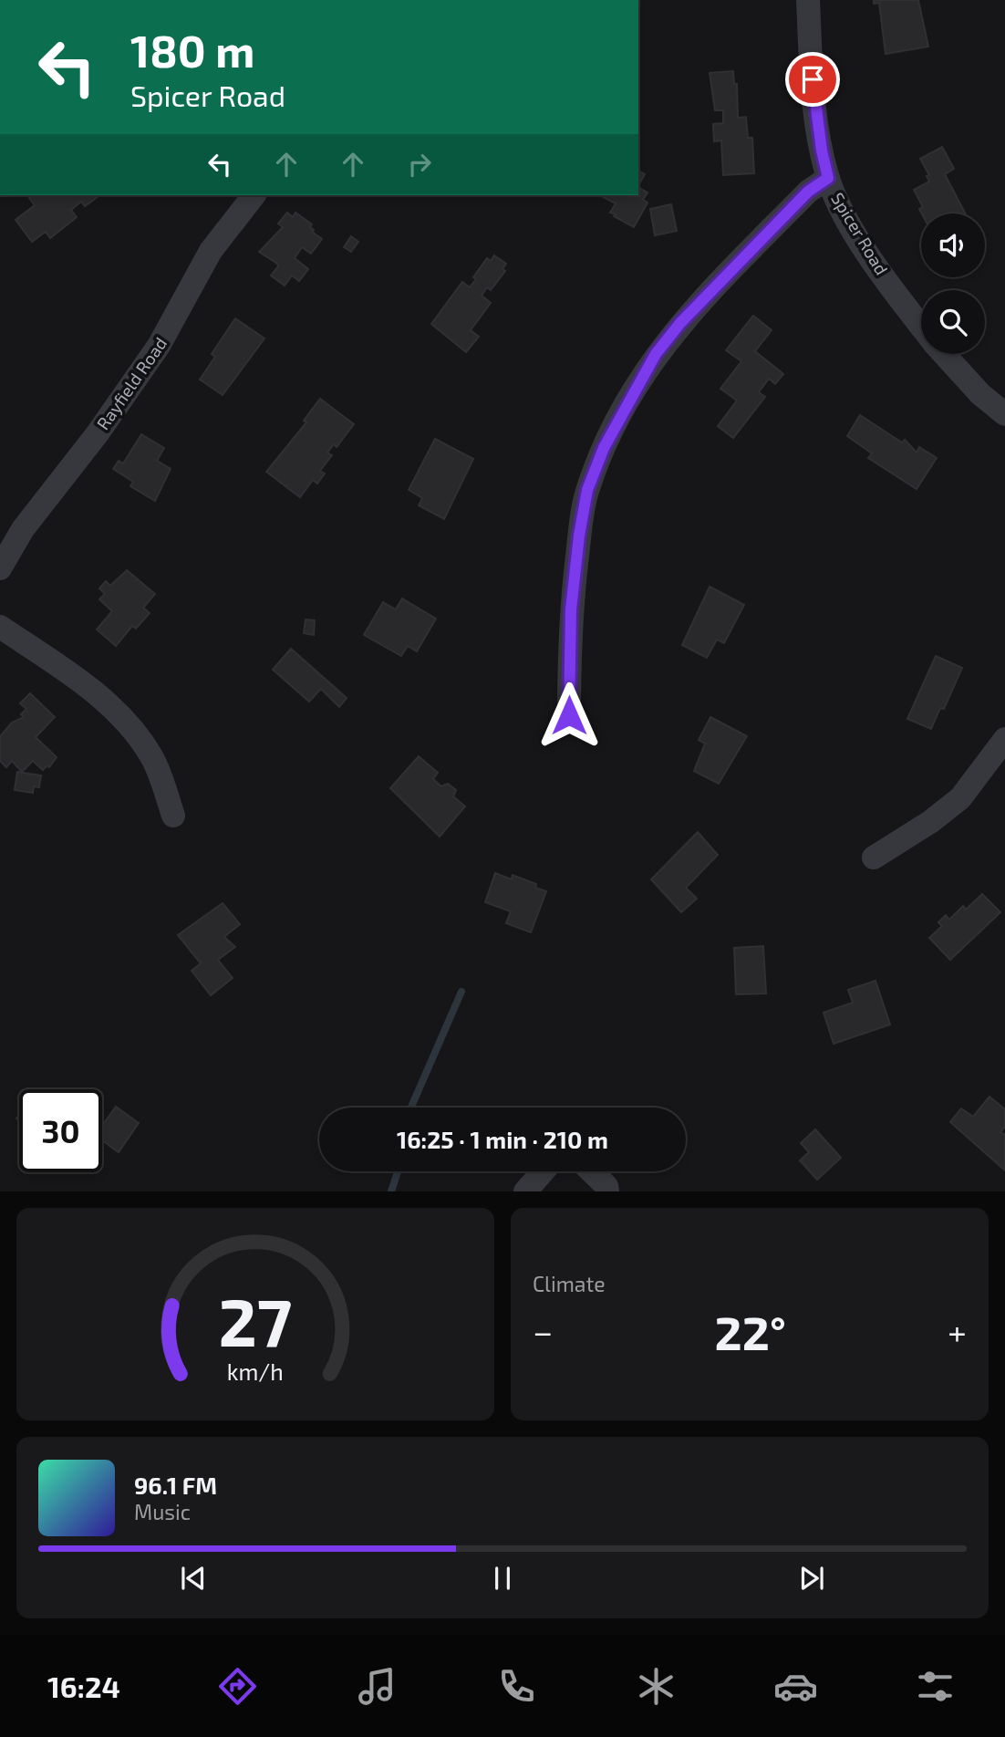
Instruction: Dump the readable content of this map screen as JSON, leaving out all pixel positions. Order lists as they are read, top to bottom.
{
  "streets": {
    "street": ["Spicer Road", "Rayfield Road"]
  },
  "page": {
    "turn": ["180 m", "Spicer Road"],
    "limit": "30",
    "trip": "16:25 · 1 min · 210 m",
    "tile": "Climate",
    "heat": ["−", "22°", "+"],
    "song": ["96.1 FM", "Music"],
    "tabs": "16:24",
    "gauge": ["27", "km/h"]
  }
}
